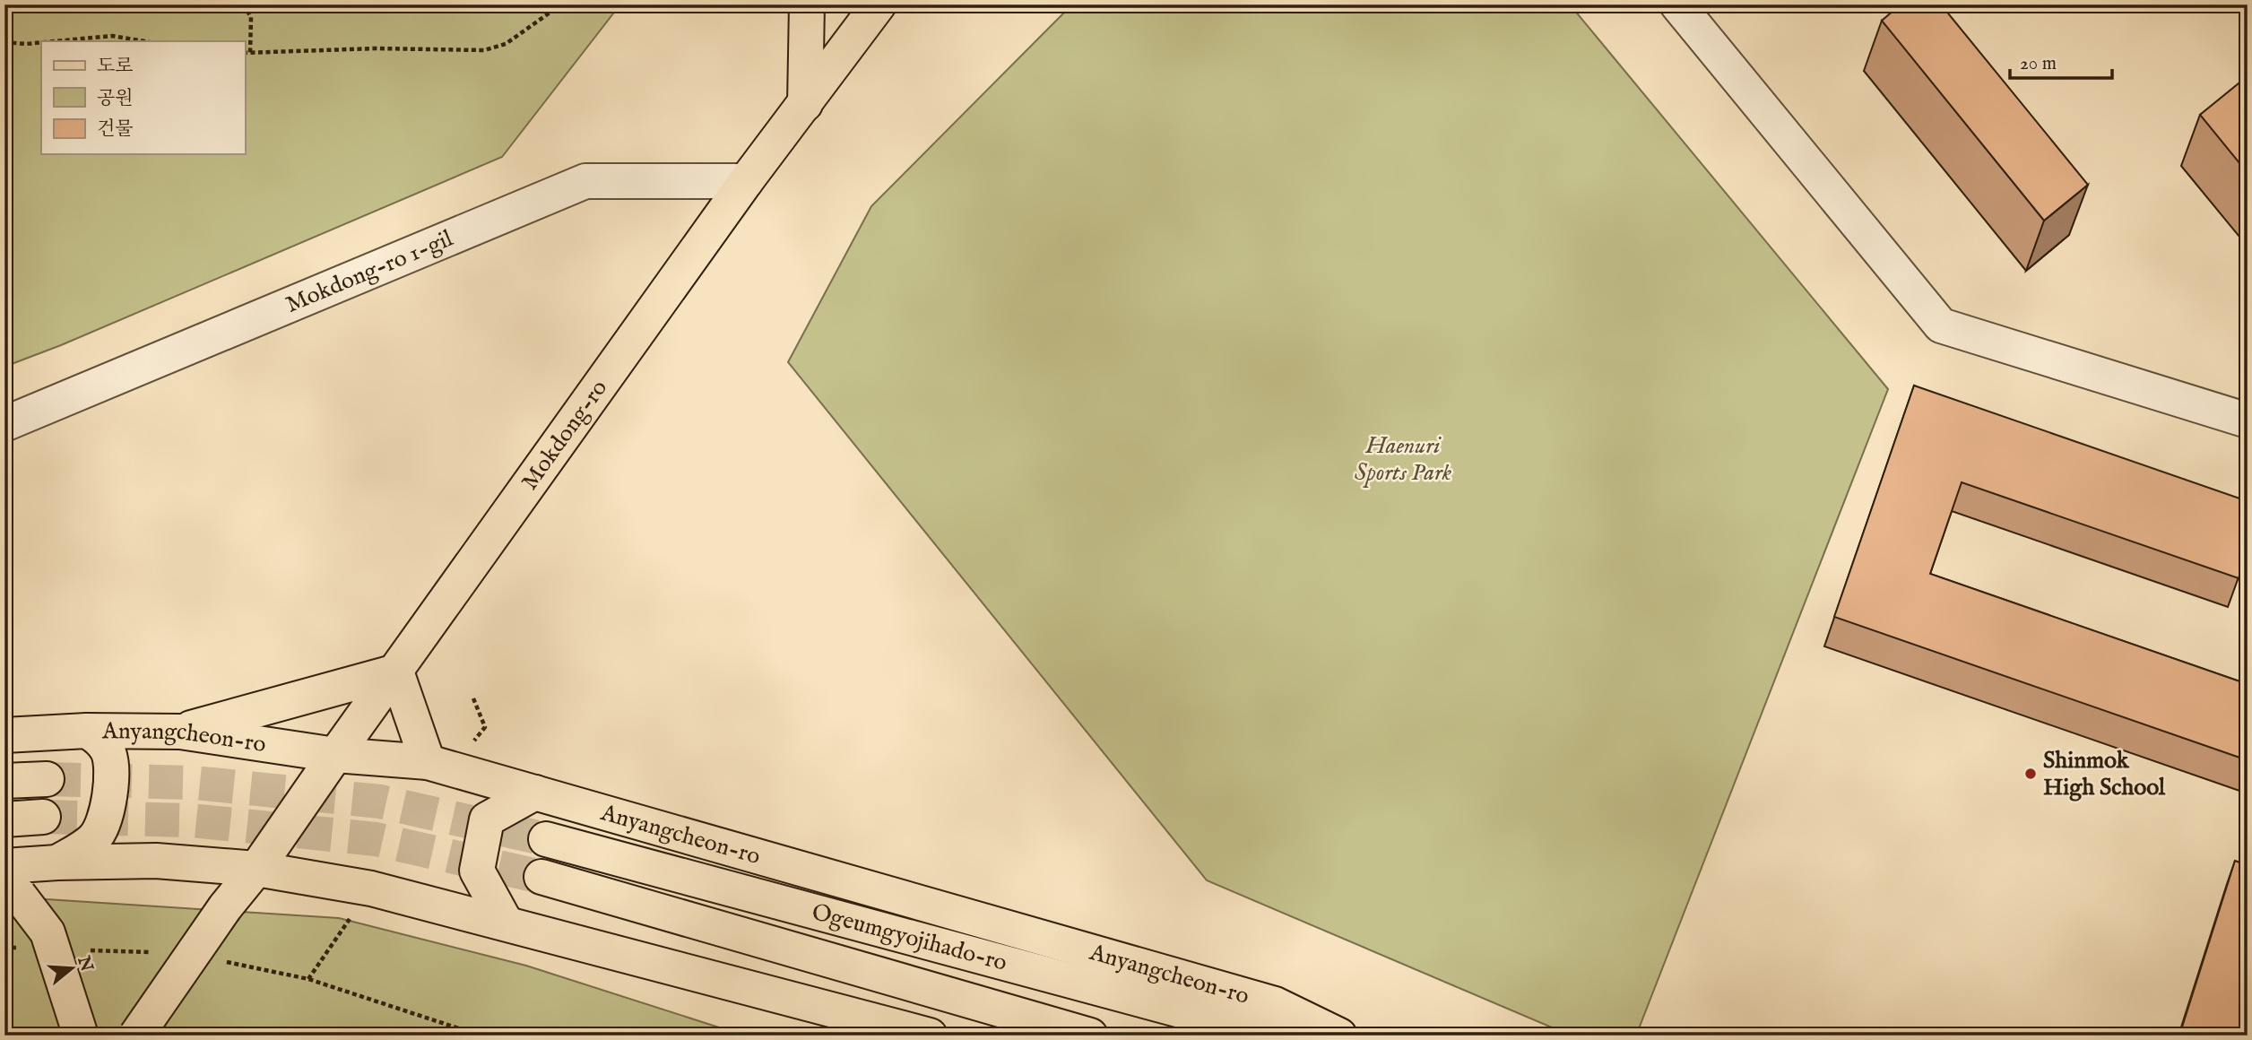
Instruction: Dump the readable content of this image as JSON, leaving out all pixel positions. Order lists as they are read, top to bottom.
{
  "streets": {
    "main road": ["Mokdong-ro", "Anyangcheon-ro", "Ogeumgyojihado-ro"],
    "street": ["Mokdong-ro 1-gil"]
  },
  "crossings": [
    ["Mokdong-ro 1-gil", "Mokdong-ro"],
    ["Mokdong-ro", "Anyangcheon-ro"]
  ],
  "parks": ["Haenuri Sports Park"],
  "places": ["Shinmok High School"],
  "legend": ["도로", "공원", "건물"],
  "scale_bar": "20 m",
  "north": "right"
}
